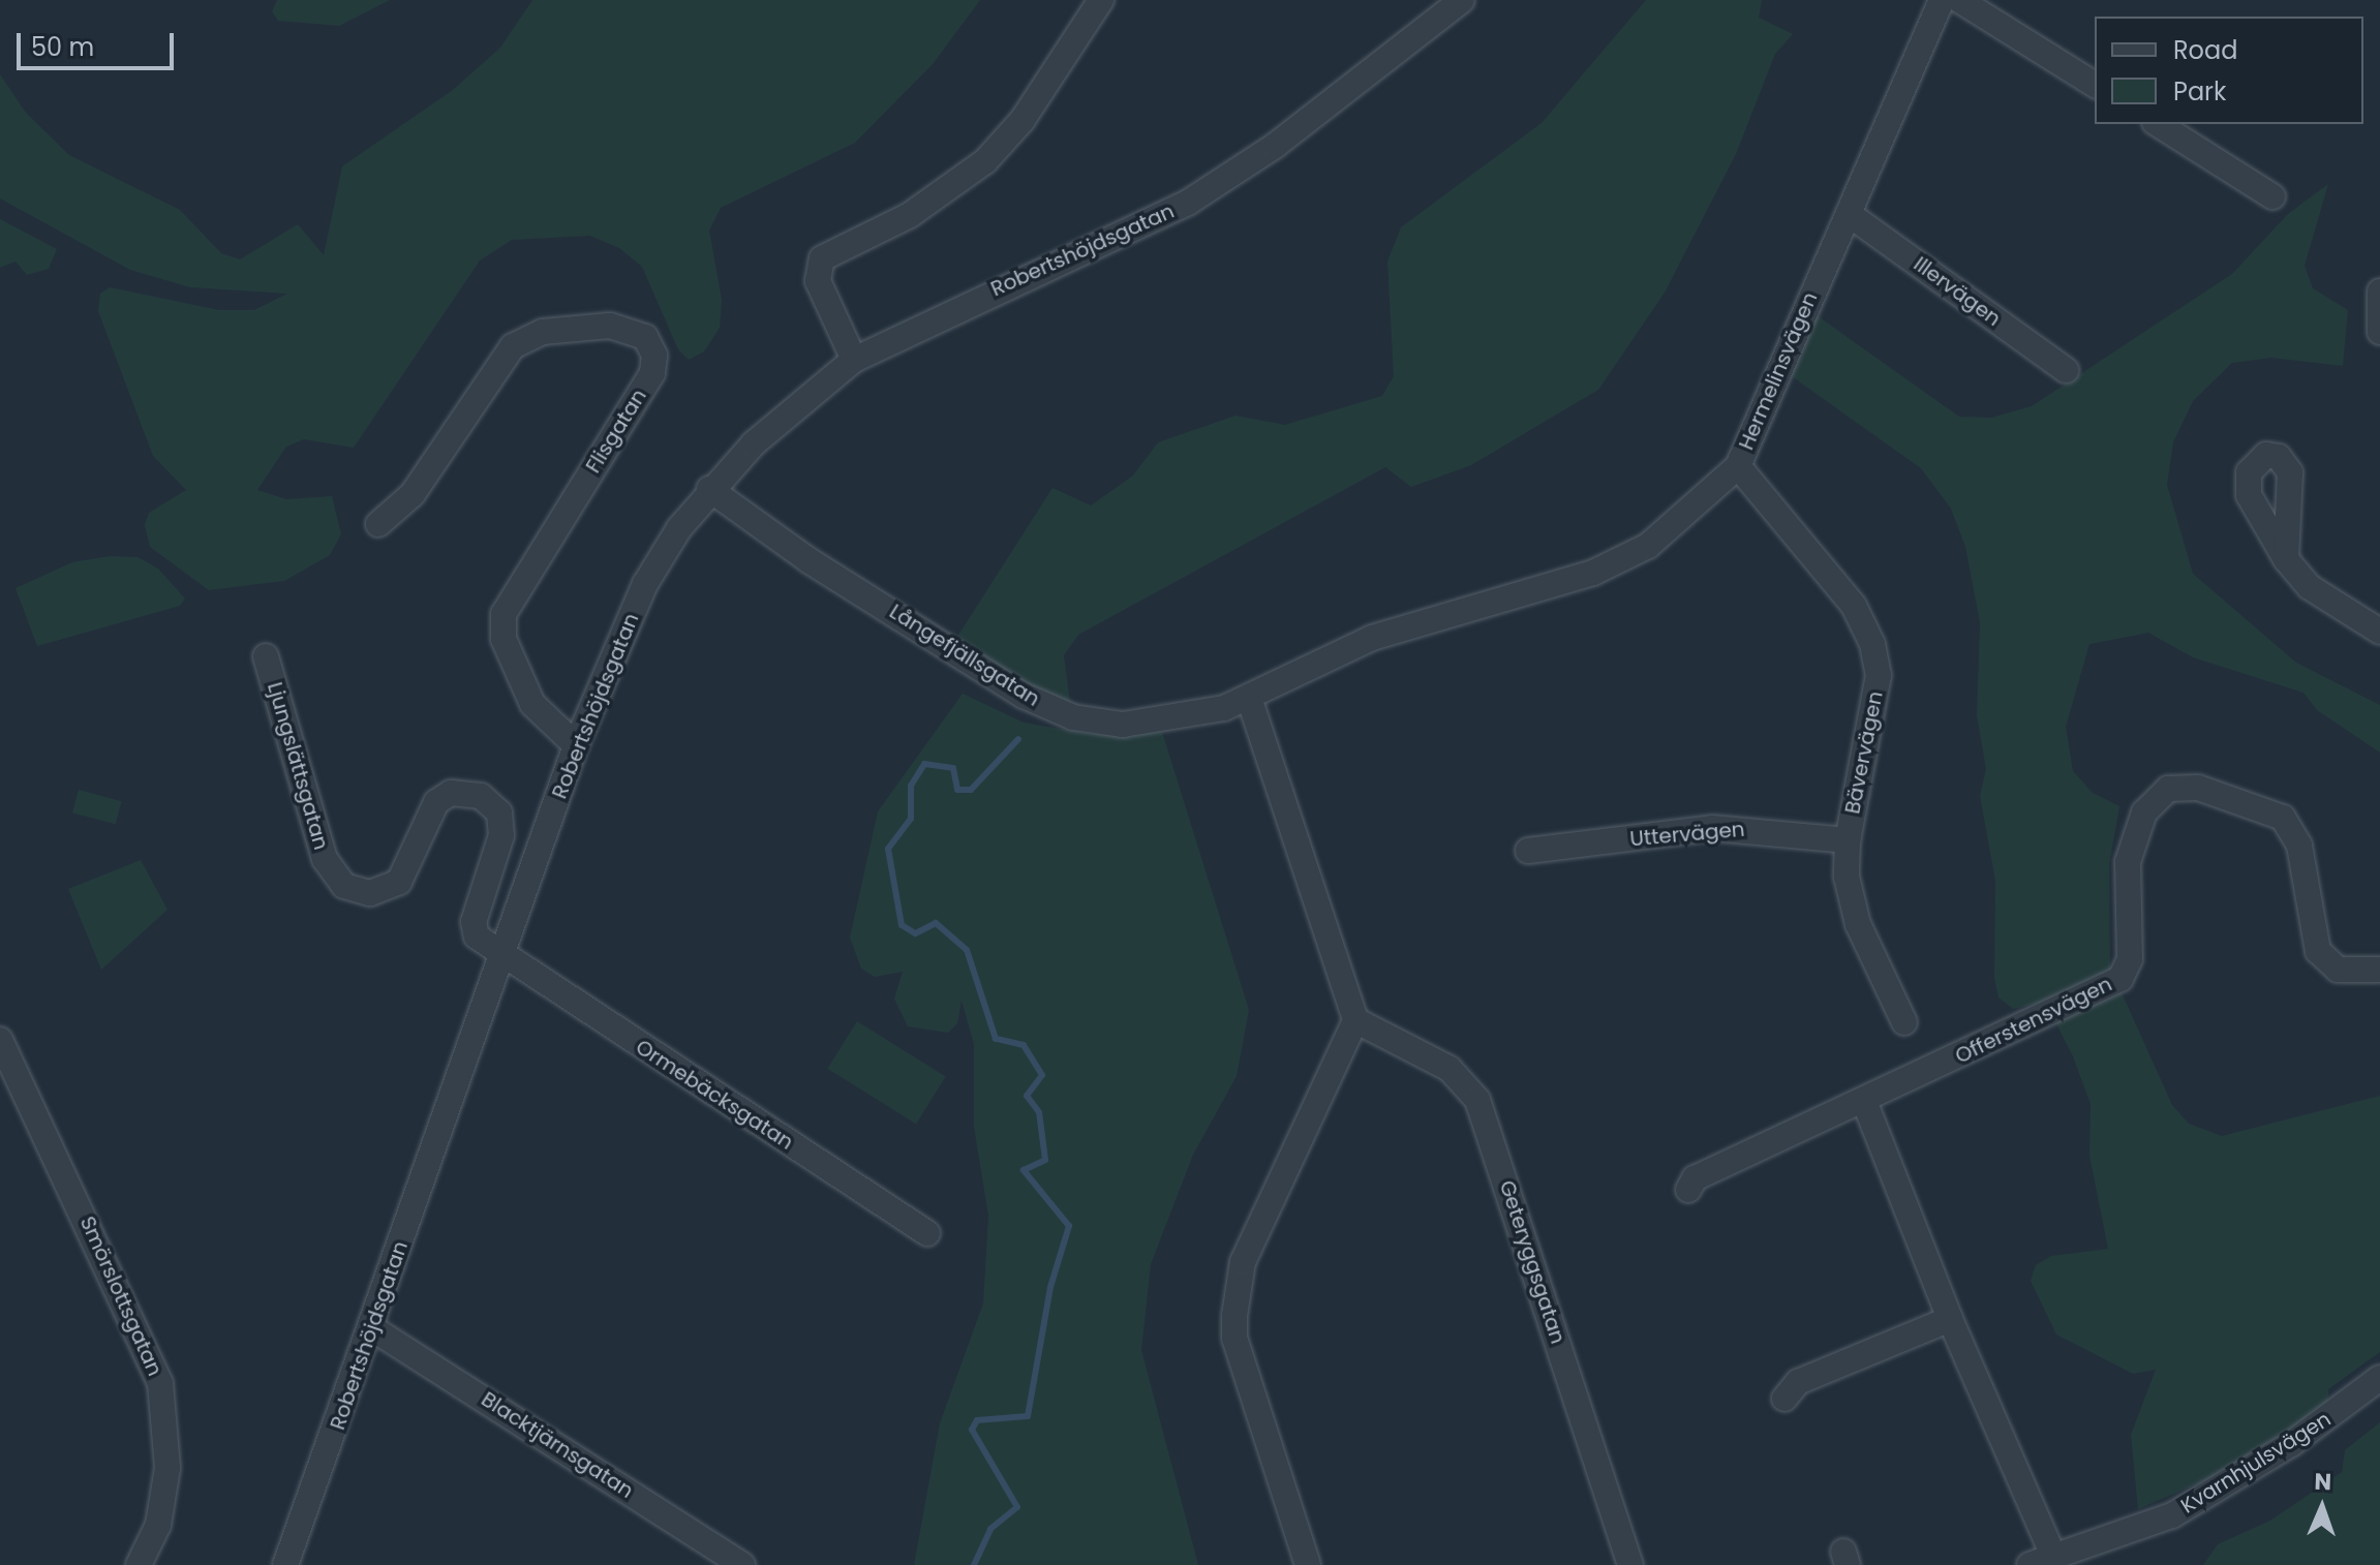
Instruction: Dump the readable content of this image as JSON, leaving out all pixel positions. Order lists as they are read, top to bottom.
{
  "streets": {
    "street": [
      "Robertshöjdsgatan",
      "Illervägen",
      "Hermelinsvägen",
      "Flisgatan",
      "Långefjällsgatan",
      "Bävervägen",
      "Ljungslättsgatan",
      "Uttervägen",
      "Offerstensvägen",
      "Ormebäcksgatan",
      "Geteryggsgatan",
      "Smörslottsgatan",
      "Blacktjärnsgatan",
      "Kvarnhjulsvägen"
    ]
  },
  "crossings": [
    ["Robertshöjdsgatan", "Flisgatan"],
    ["Robertshöjdsgatan", "Långefjällsgatan"],
    ["Robertshöjdsgatan", "Ljungslättsgatan"],
    ["Robertshöjdsgatan", "Ormebäcksgatan"],
    ["Robertshöjdsgatan", "Blacktjärnsgatan"],
    ["Illervägen", "Hermelinsvägen"],
    ["Hermelinsvägen", "Långefjällsgatan"],
    ["Hermelinsvägen", "Bävervägen"],
    ["Bävervägen", "Uttervägen"],
    ["Ljungslättsgatan", "Ormebäcksgatan"]
  ],
  "legend": ["Road", "Park"],
  "scale_bar": "50 m",
  "north": "top"
}
